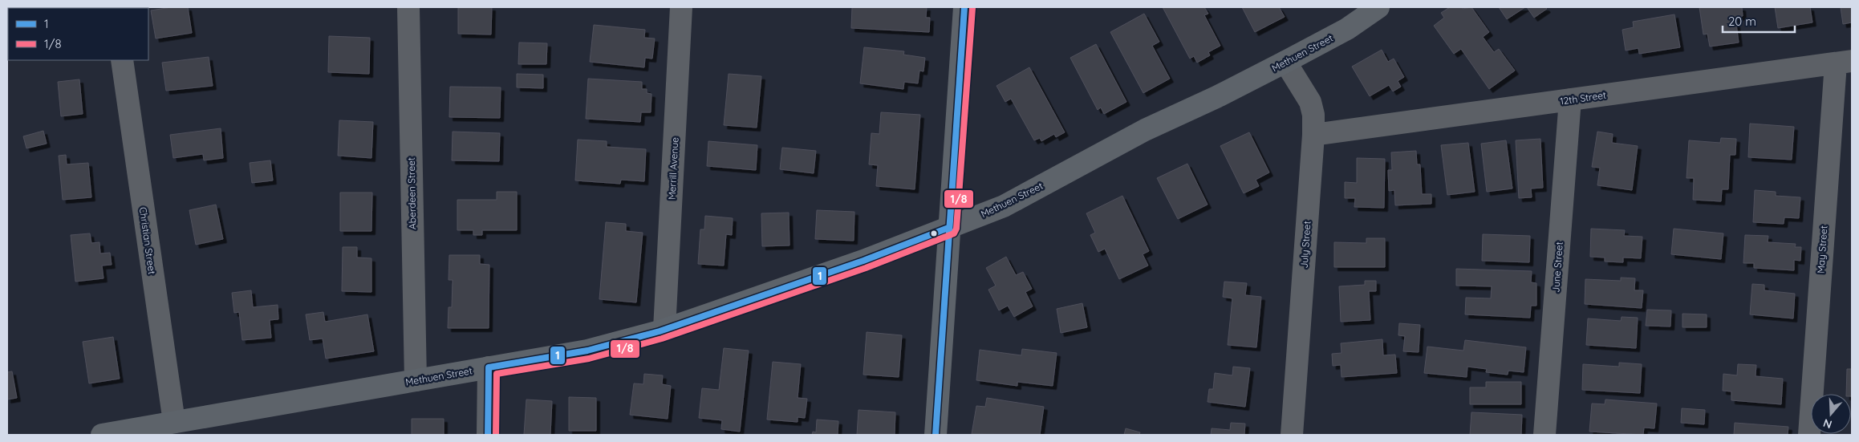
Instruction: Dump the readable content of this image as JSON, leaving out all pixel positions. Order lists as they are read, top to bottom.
{
  "streets": {
    "street": [
      "Methuen Street",
      "12th Street",
      "Merrill Avenue",
      "Aberdeen Street",
      "Christian Street",
      "July Street",
      "May Street",
      "June Street"
    ]
  },
  "crossings": [
    ["Methuen Street", "Merrill Avenue"],
    ["Methuen Street", "Aberdeen Street"],
    ["Methuen Street", "Christian Street"],
    ["Methuen Street", "July Street"],
    ["12th Street", "July Street"],
    ["12th Street", "May Street"],
    ["12th Street", "June Street"]
  ],
  "lines": ["transit line 1", "transit line 1/8"],
  "legend": ["1", "1/8"],
  "scale_bar": "20 m",
  "north": "bottom"
}
